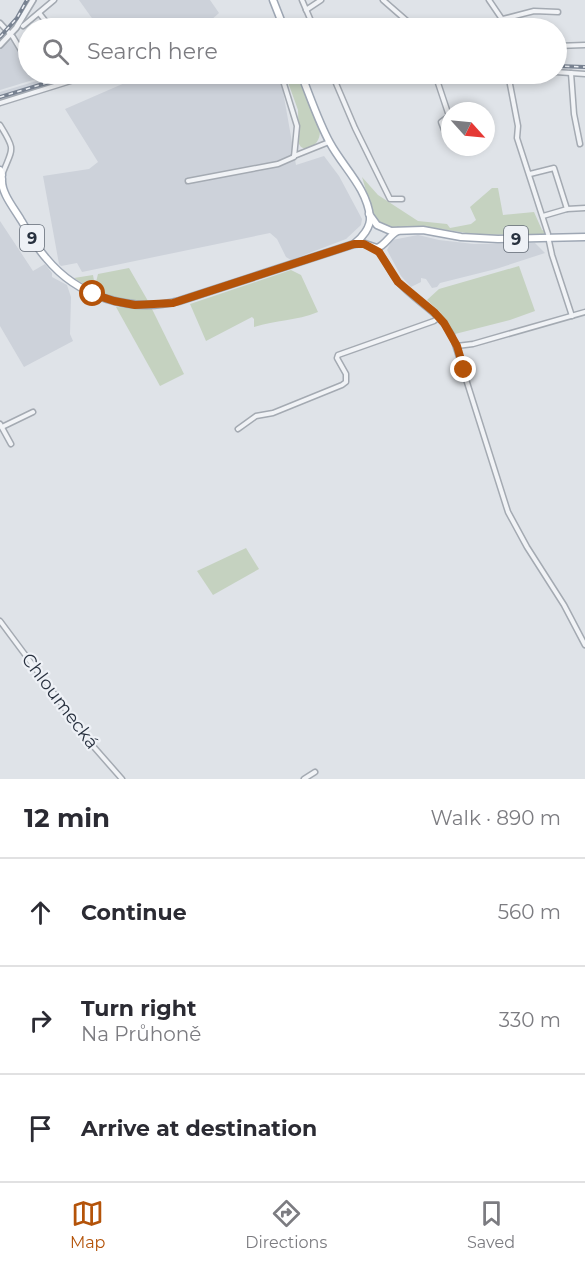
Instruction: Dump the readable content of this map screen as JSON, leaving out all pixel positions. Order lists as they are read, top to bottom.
{
  "streets": {
    "main road": ["9"],
    "street": ["Chloumecká"]
  },
  "north": "bottom right",
  "page": {
    "search": "Search here",
    "heading": ["12 min", "Walk · 890 m"],
    "list": [
      ["Continue", "560 m"],
      ["Turn right", "Na Průhoně", "330 m"],
      "Arrive at destination"
    ],
    "nav": ["Map", "Directions", "Saved"]
  }
}
